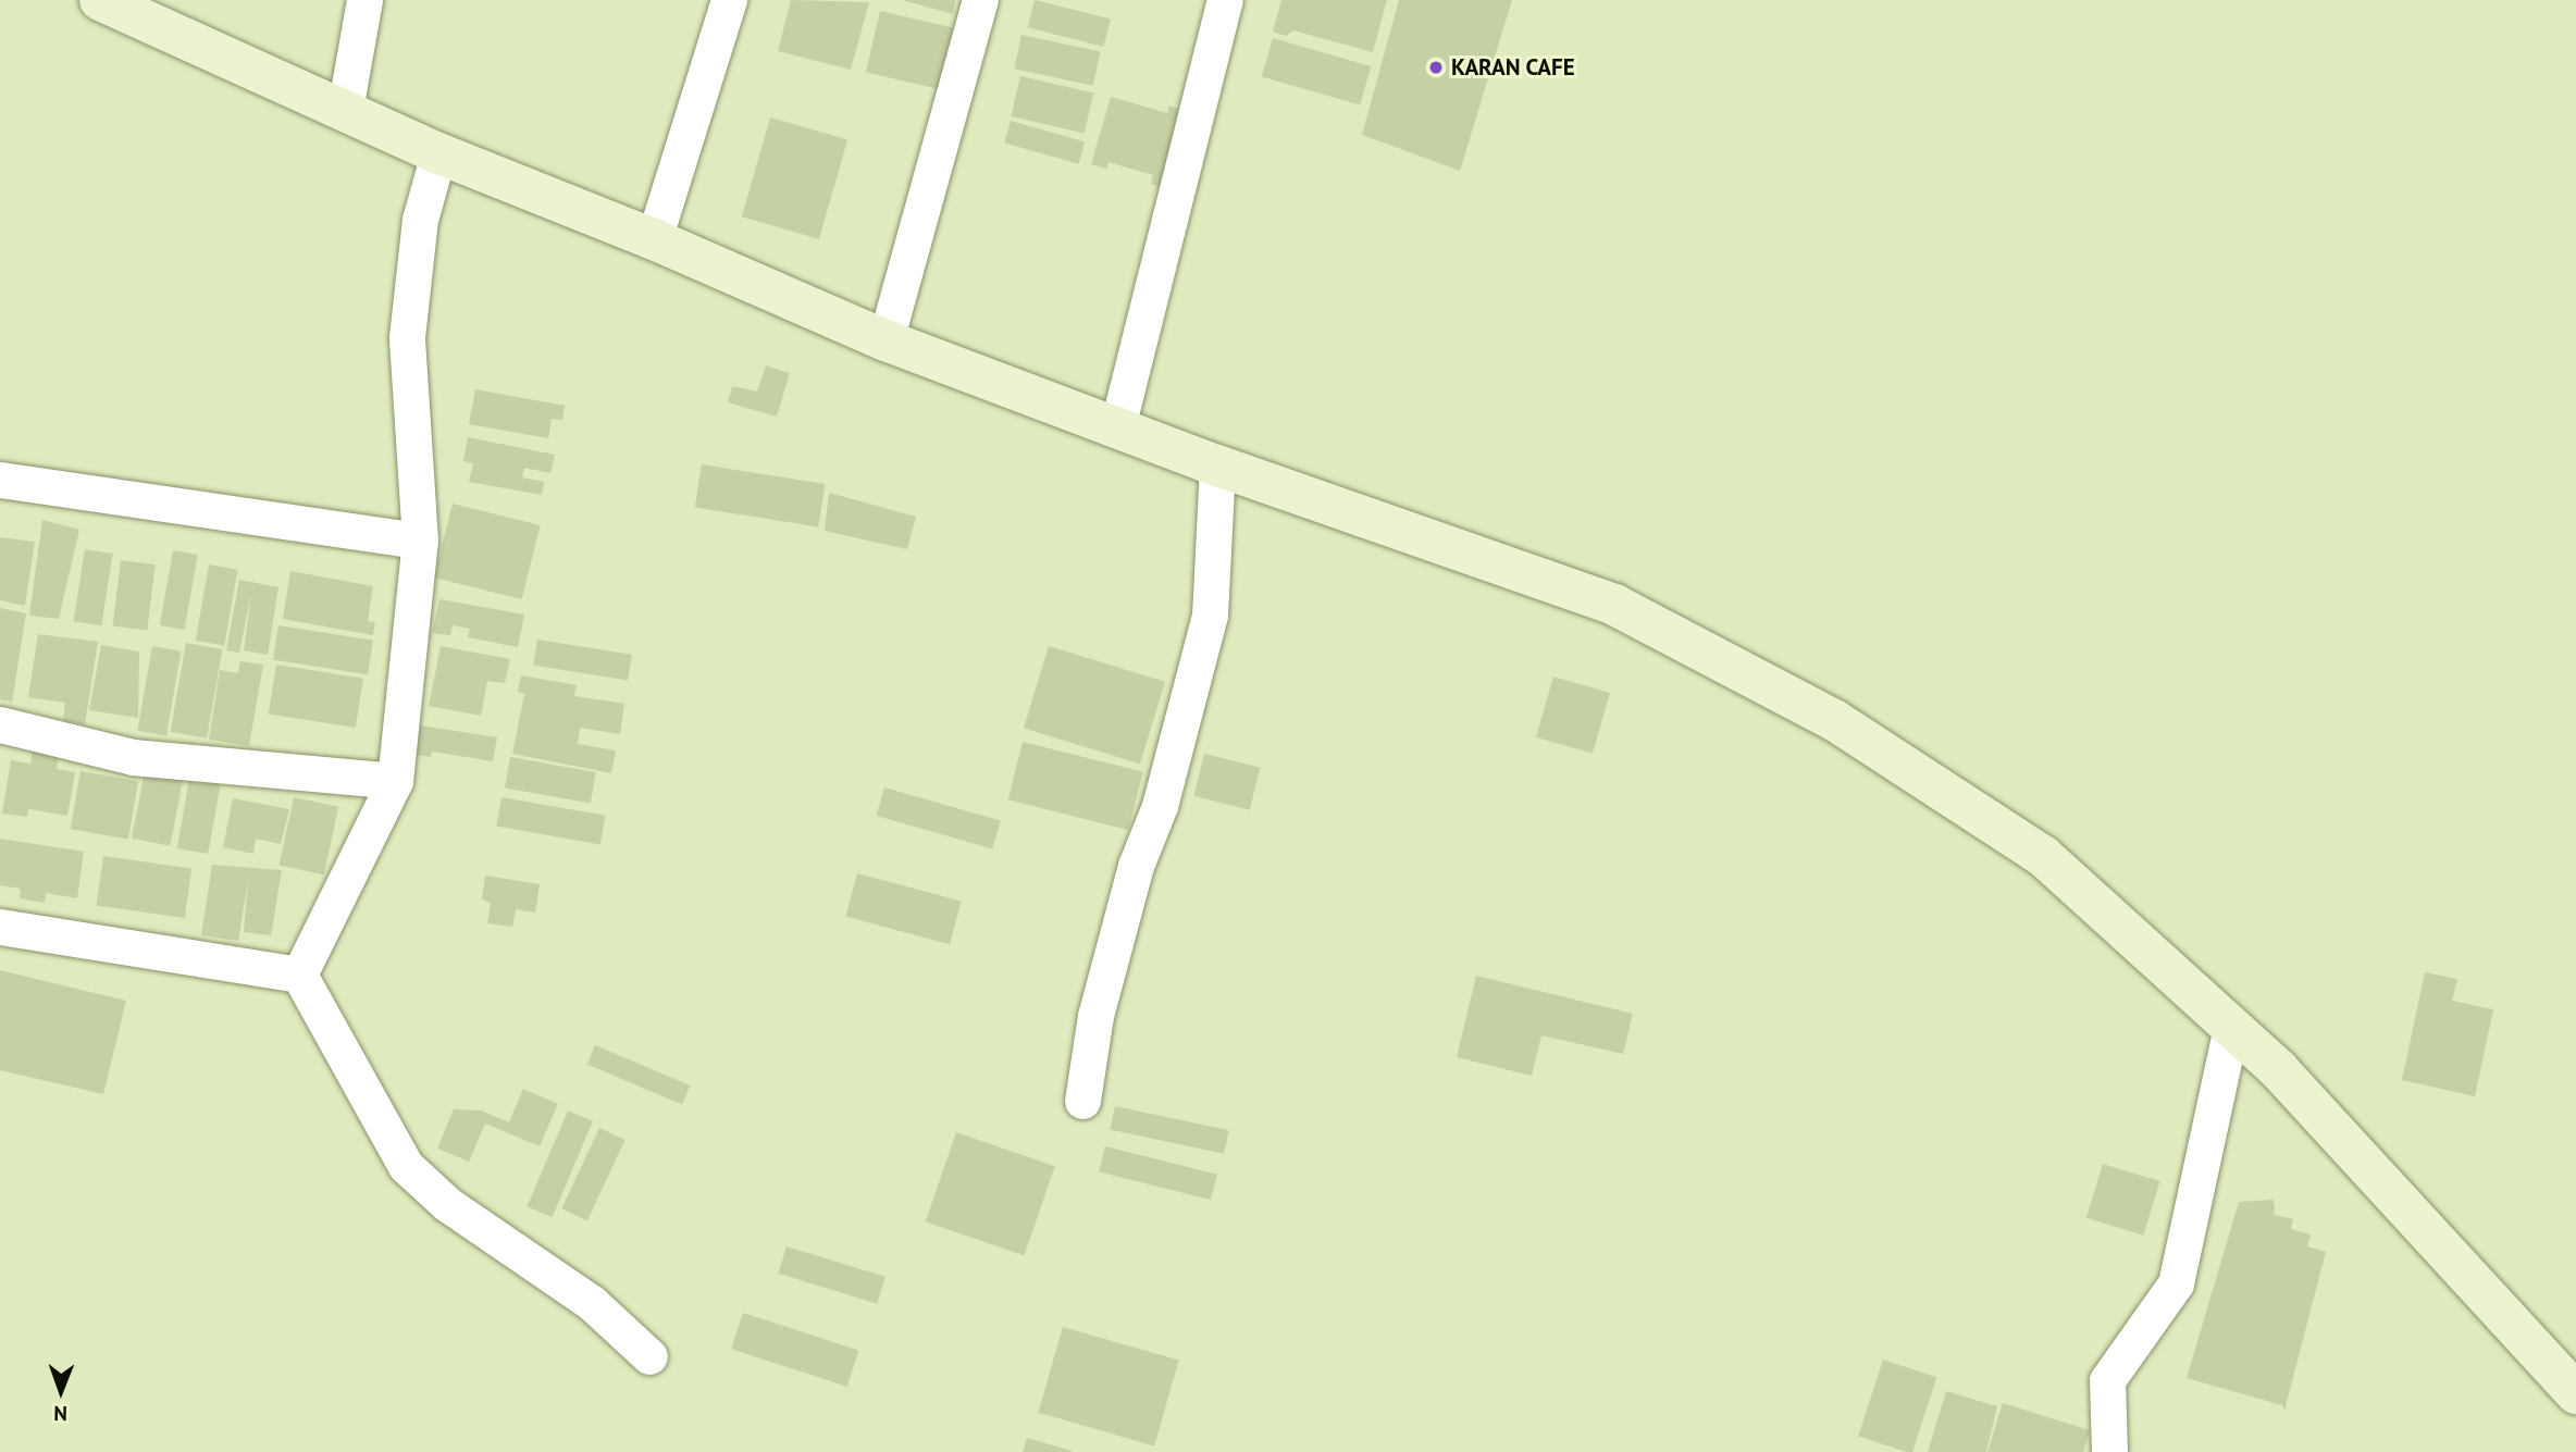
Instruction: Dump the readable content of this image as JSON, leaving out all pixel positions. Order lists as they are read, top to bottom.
{
  "places": ["KARAN CAFE"],
  "north": "bottom"
}
